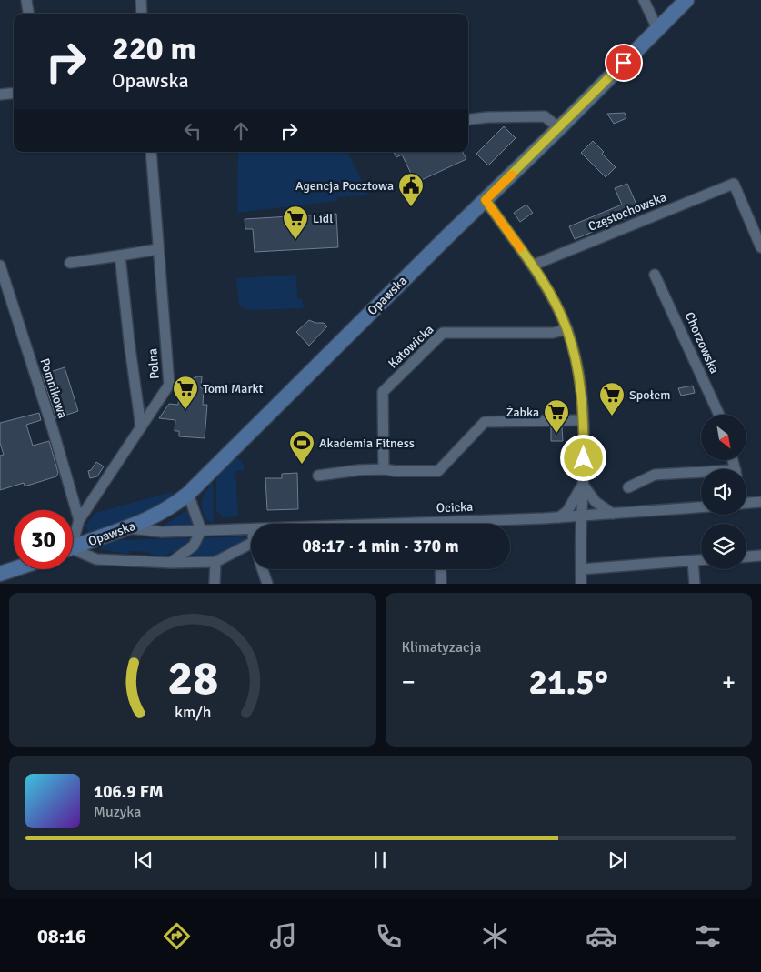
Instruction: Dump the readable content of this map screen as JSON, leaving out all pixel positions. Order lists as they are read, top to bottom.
{
  "streets": {
    "main road": ["Opawska"],
    "street": [
      "Częstochowska",
      "Chorzowska",
      "Katowicka",
      "Polna",
      "Pomnikowa",
      "Ocicka"
    ]
  },
  "crossings": [
    ["Opawska", "Ocicka"],
    ["Polna", "Pomnikowa"]
  ],
  "places": {
    "public building": ["Agencja Pocztowa"],
    "supermarket": [
      "Lidl",
      "Tomi Markt",
      "Społem",
      "Żabka"
    ],
    "sports": ["Akademia Fitness"]
  },
  "north": "bottom right",
  "page": {
    "turn": ["220 m", "Opawska"],
    "limit": "30",
    "trip": "08:17 · 1 min · 370 m",
    "tile": "Klimatyzacja",
    "heat": ["−", "21.5°", "+"],
    "song": ["106.9 FM", "Muzyka"],
    "tabs": "08:16",
    "gauge": ["28", "km/h"]
  }
}
